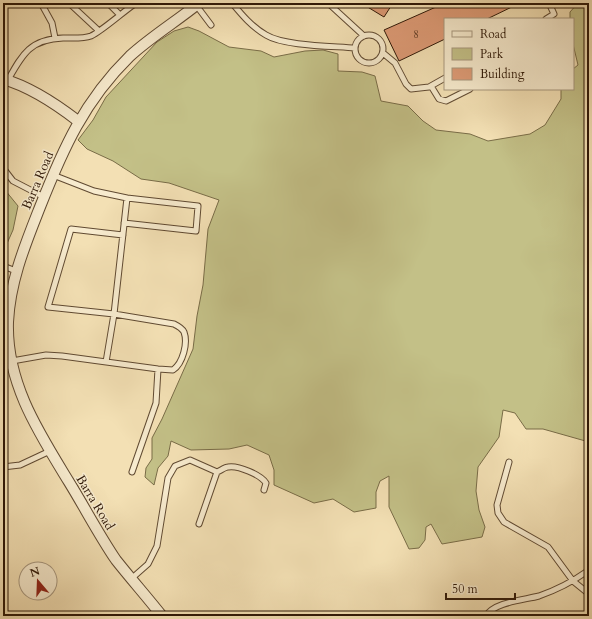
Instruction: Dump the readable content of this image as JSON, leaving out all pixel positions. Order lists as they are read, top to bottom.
{
  "streets": {
    "street": ["Barra Road"]
  },
  "house_numbers": ["8"],
  "legend": ["Road", "Park", "Building"],
  "scale_bar": "50 m",
  "north": "top"
}
